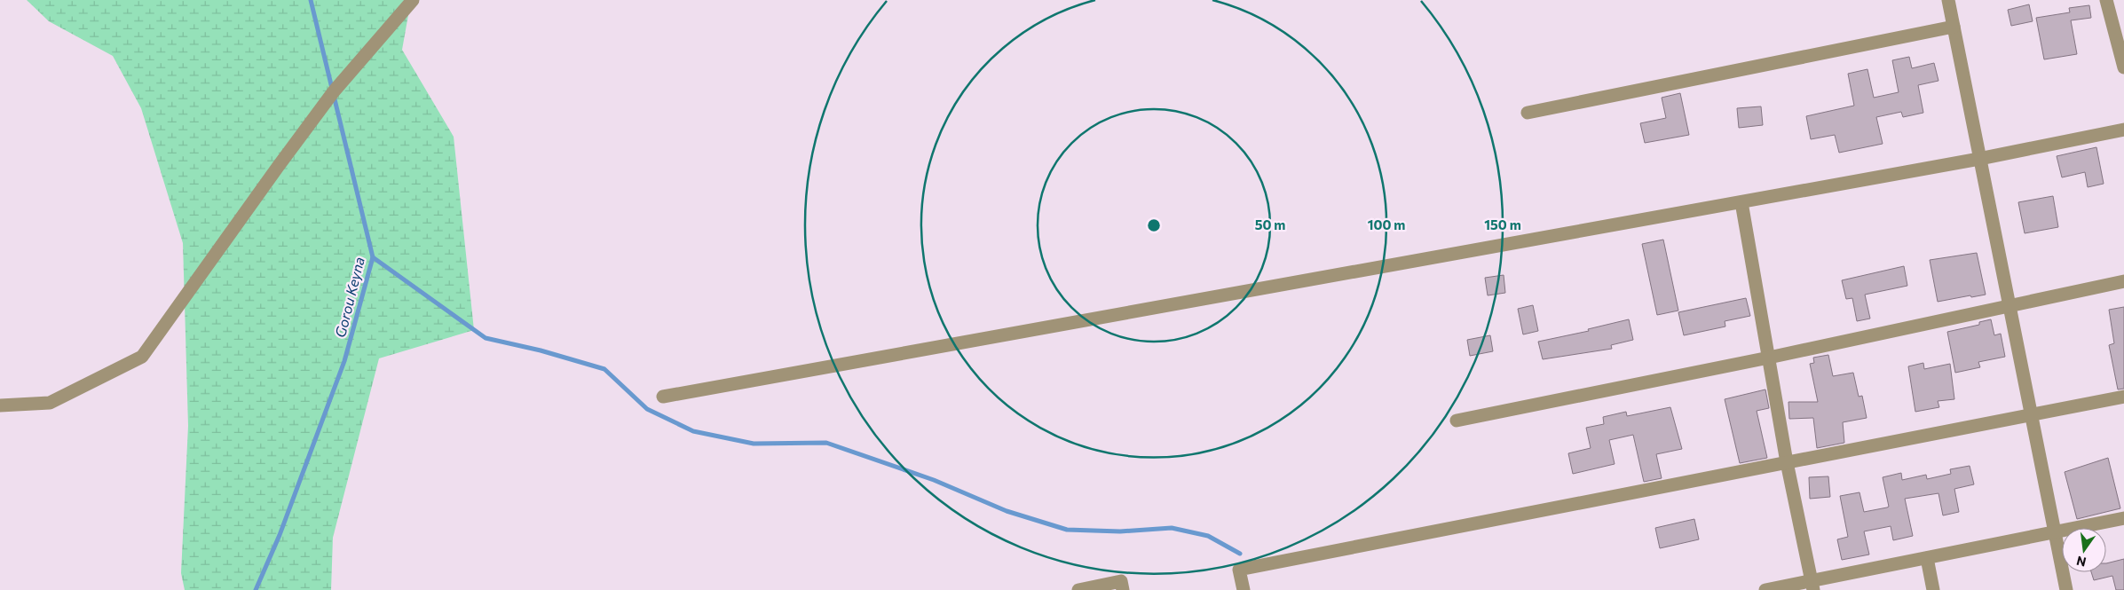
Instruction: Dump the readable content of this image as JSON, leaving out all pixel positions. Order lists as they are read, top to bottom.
{
  "water": ["Gorou Keyna"],
  "north": "bottom",
  "rings": ["50 m", "100 m", "150 m"]
}
